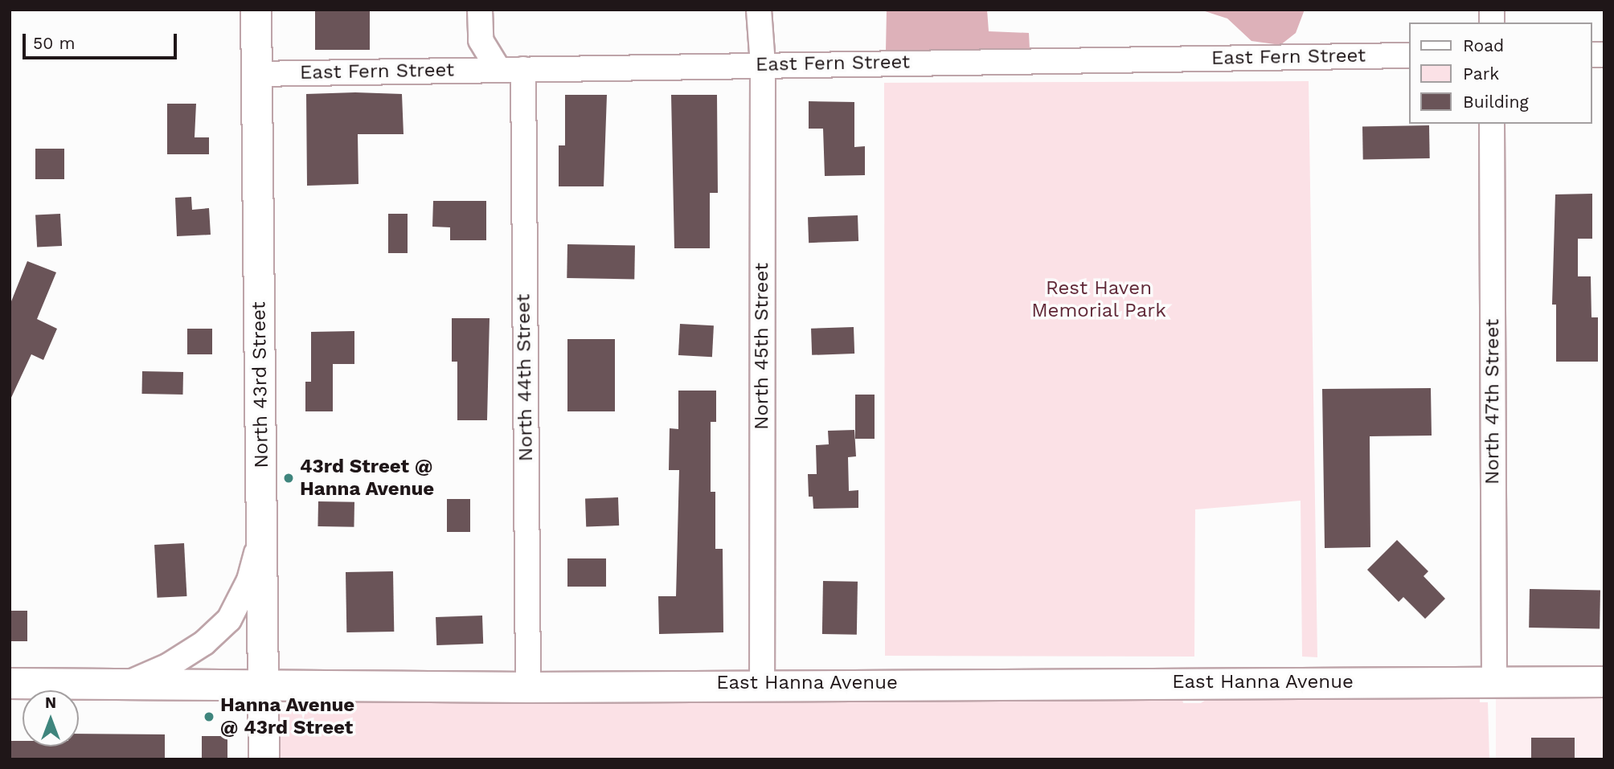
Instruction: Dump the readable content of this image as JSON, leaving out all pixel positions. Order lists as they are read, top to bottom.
{
  "streets": {
    "street": [
      "East Fern Street",
      "North 45th Street",
      "North 44th Street",
      "North 43rd Street",
      "North 47th Street",
      "East Hanna Avenue"
    ]
  },
  "crossings": [
    ["East Fern Street", "North 45th Street"],
    ["East Fern Street", "North 44th Street"],
    ["East Fern Street", "North 43rd Street"],
    ["North 45th Street", "East Hanna Avenue"],
    ["North 44th Street", "East Hanna Avenue"],
    ["North 43rd Street", "East Hanna Avenue"],
    ["North 47th Street", "East Hanna Avenue"]
  ],
  "parks": ["Rest Haven Memorial Park"],
  "places": ["43rd Street @ Hanna Avenue", "Hanna Avenue @ 43rd Street"],
  "legend": ["Road", "Park", "Building"],
  "scale_bar": "50 m",
  "north": "top"
}
